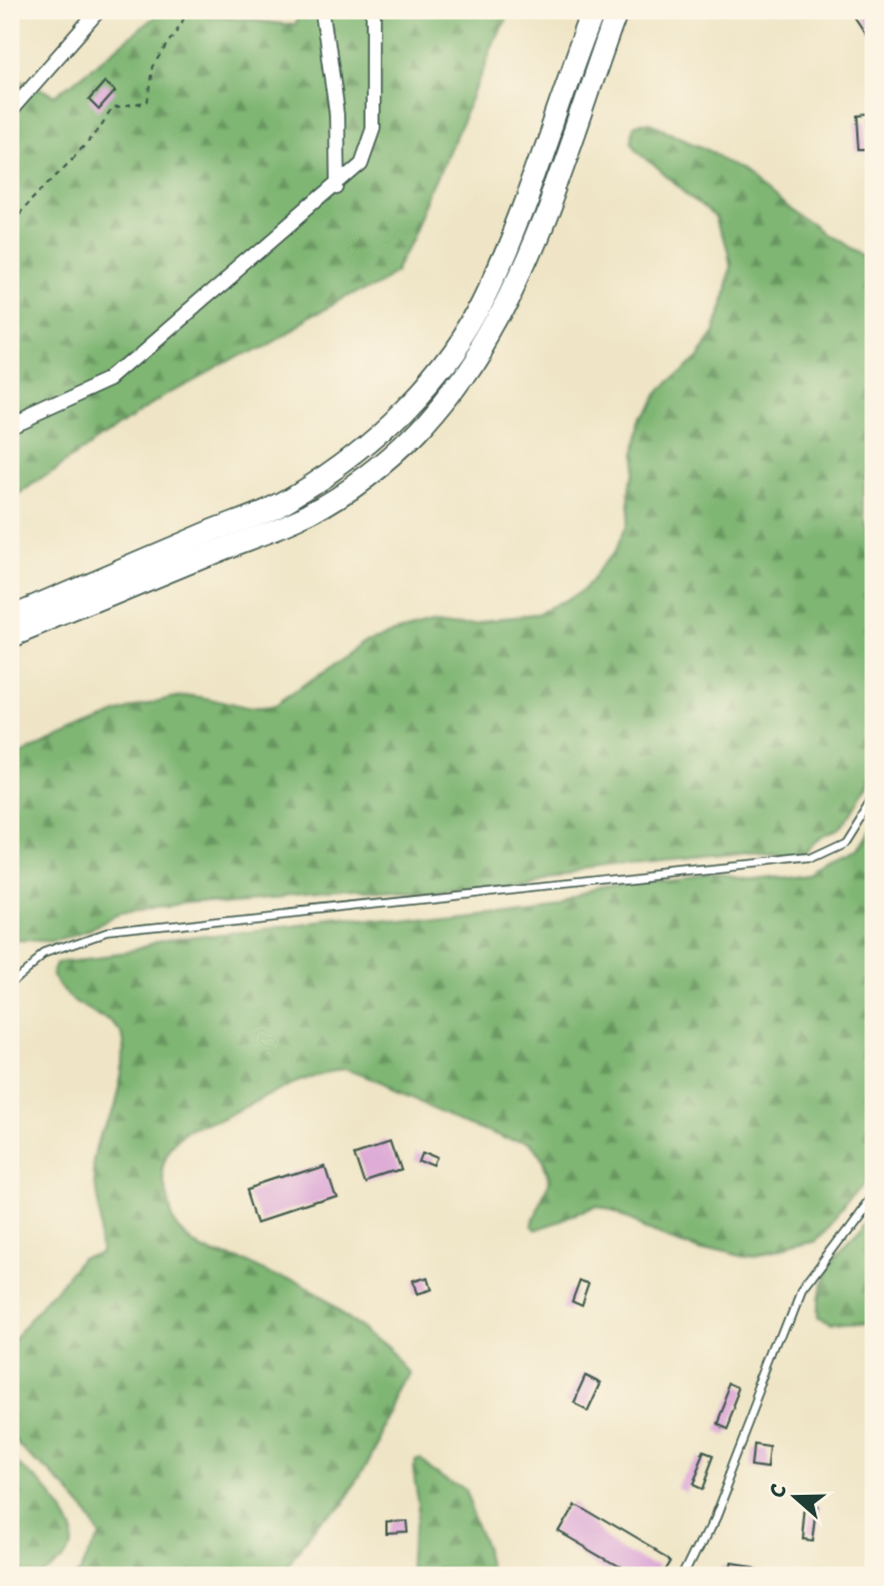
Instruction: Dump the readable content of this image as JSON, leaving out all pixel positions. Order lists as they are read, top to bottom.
{
  "north": "left"
}
